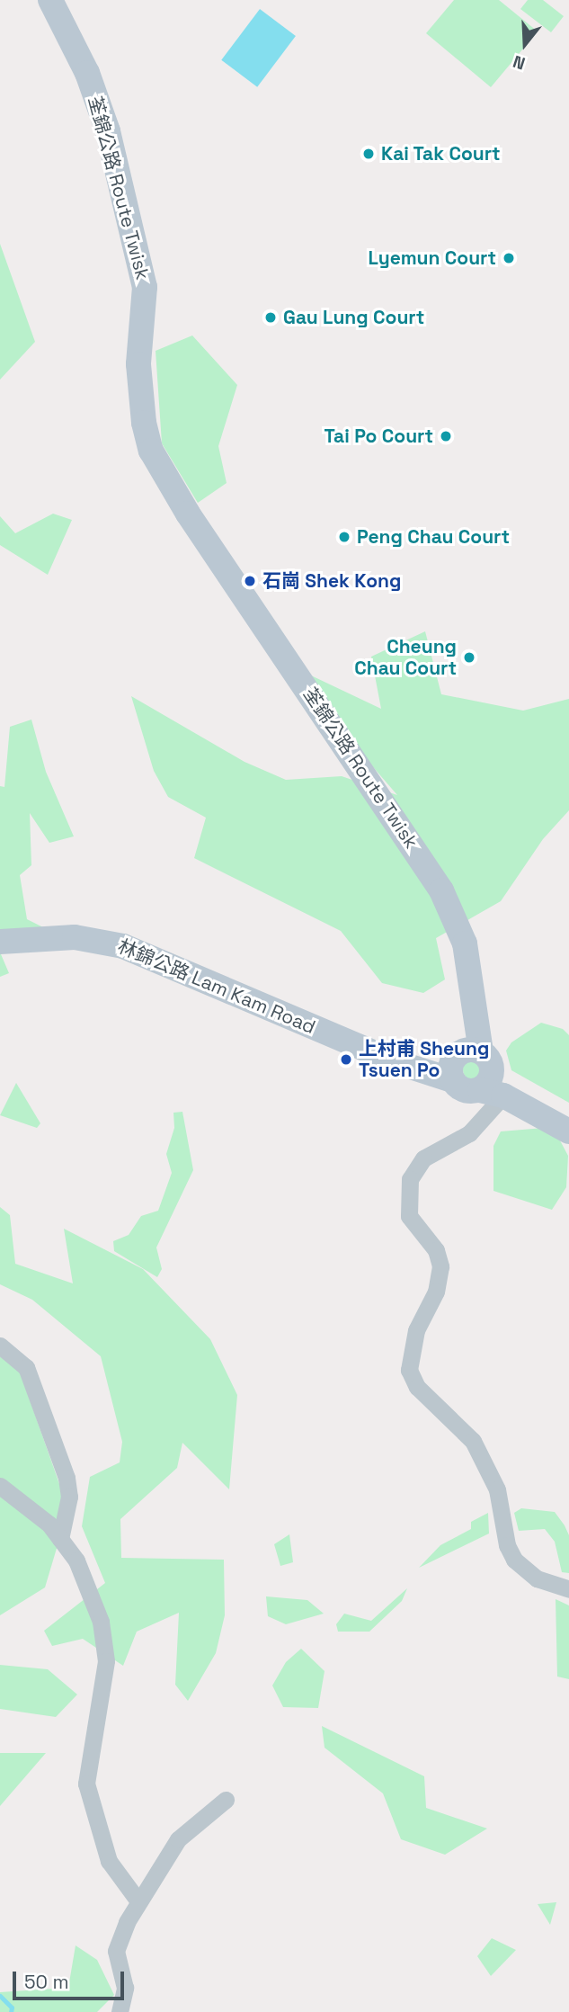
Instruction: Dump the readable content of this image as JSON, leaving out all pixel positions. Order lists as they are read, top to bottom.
{
  "streets": {
    "main road": ["荃錦公路 Route Twisk", "林錦公路 Lam Kam Road"]
  },
  "crossings": [
    ["荃錦公路 Route Twisk", "林錦公路 Lam Kam Road"]
  ],
  "places": [
    "Kai Tak Court",
    "Lyemun Court",
    "Gau Lung Court",
    "Tai Po Court",
    "Peng Chau Court",
    "石崗 Shek Kong",
    "Cheung Chau Court",
    "上村甫 Sheung Tsuen Po"
  ],
  "scale_bar": "50 m",
  "north": "bottom"
}
